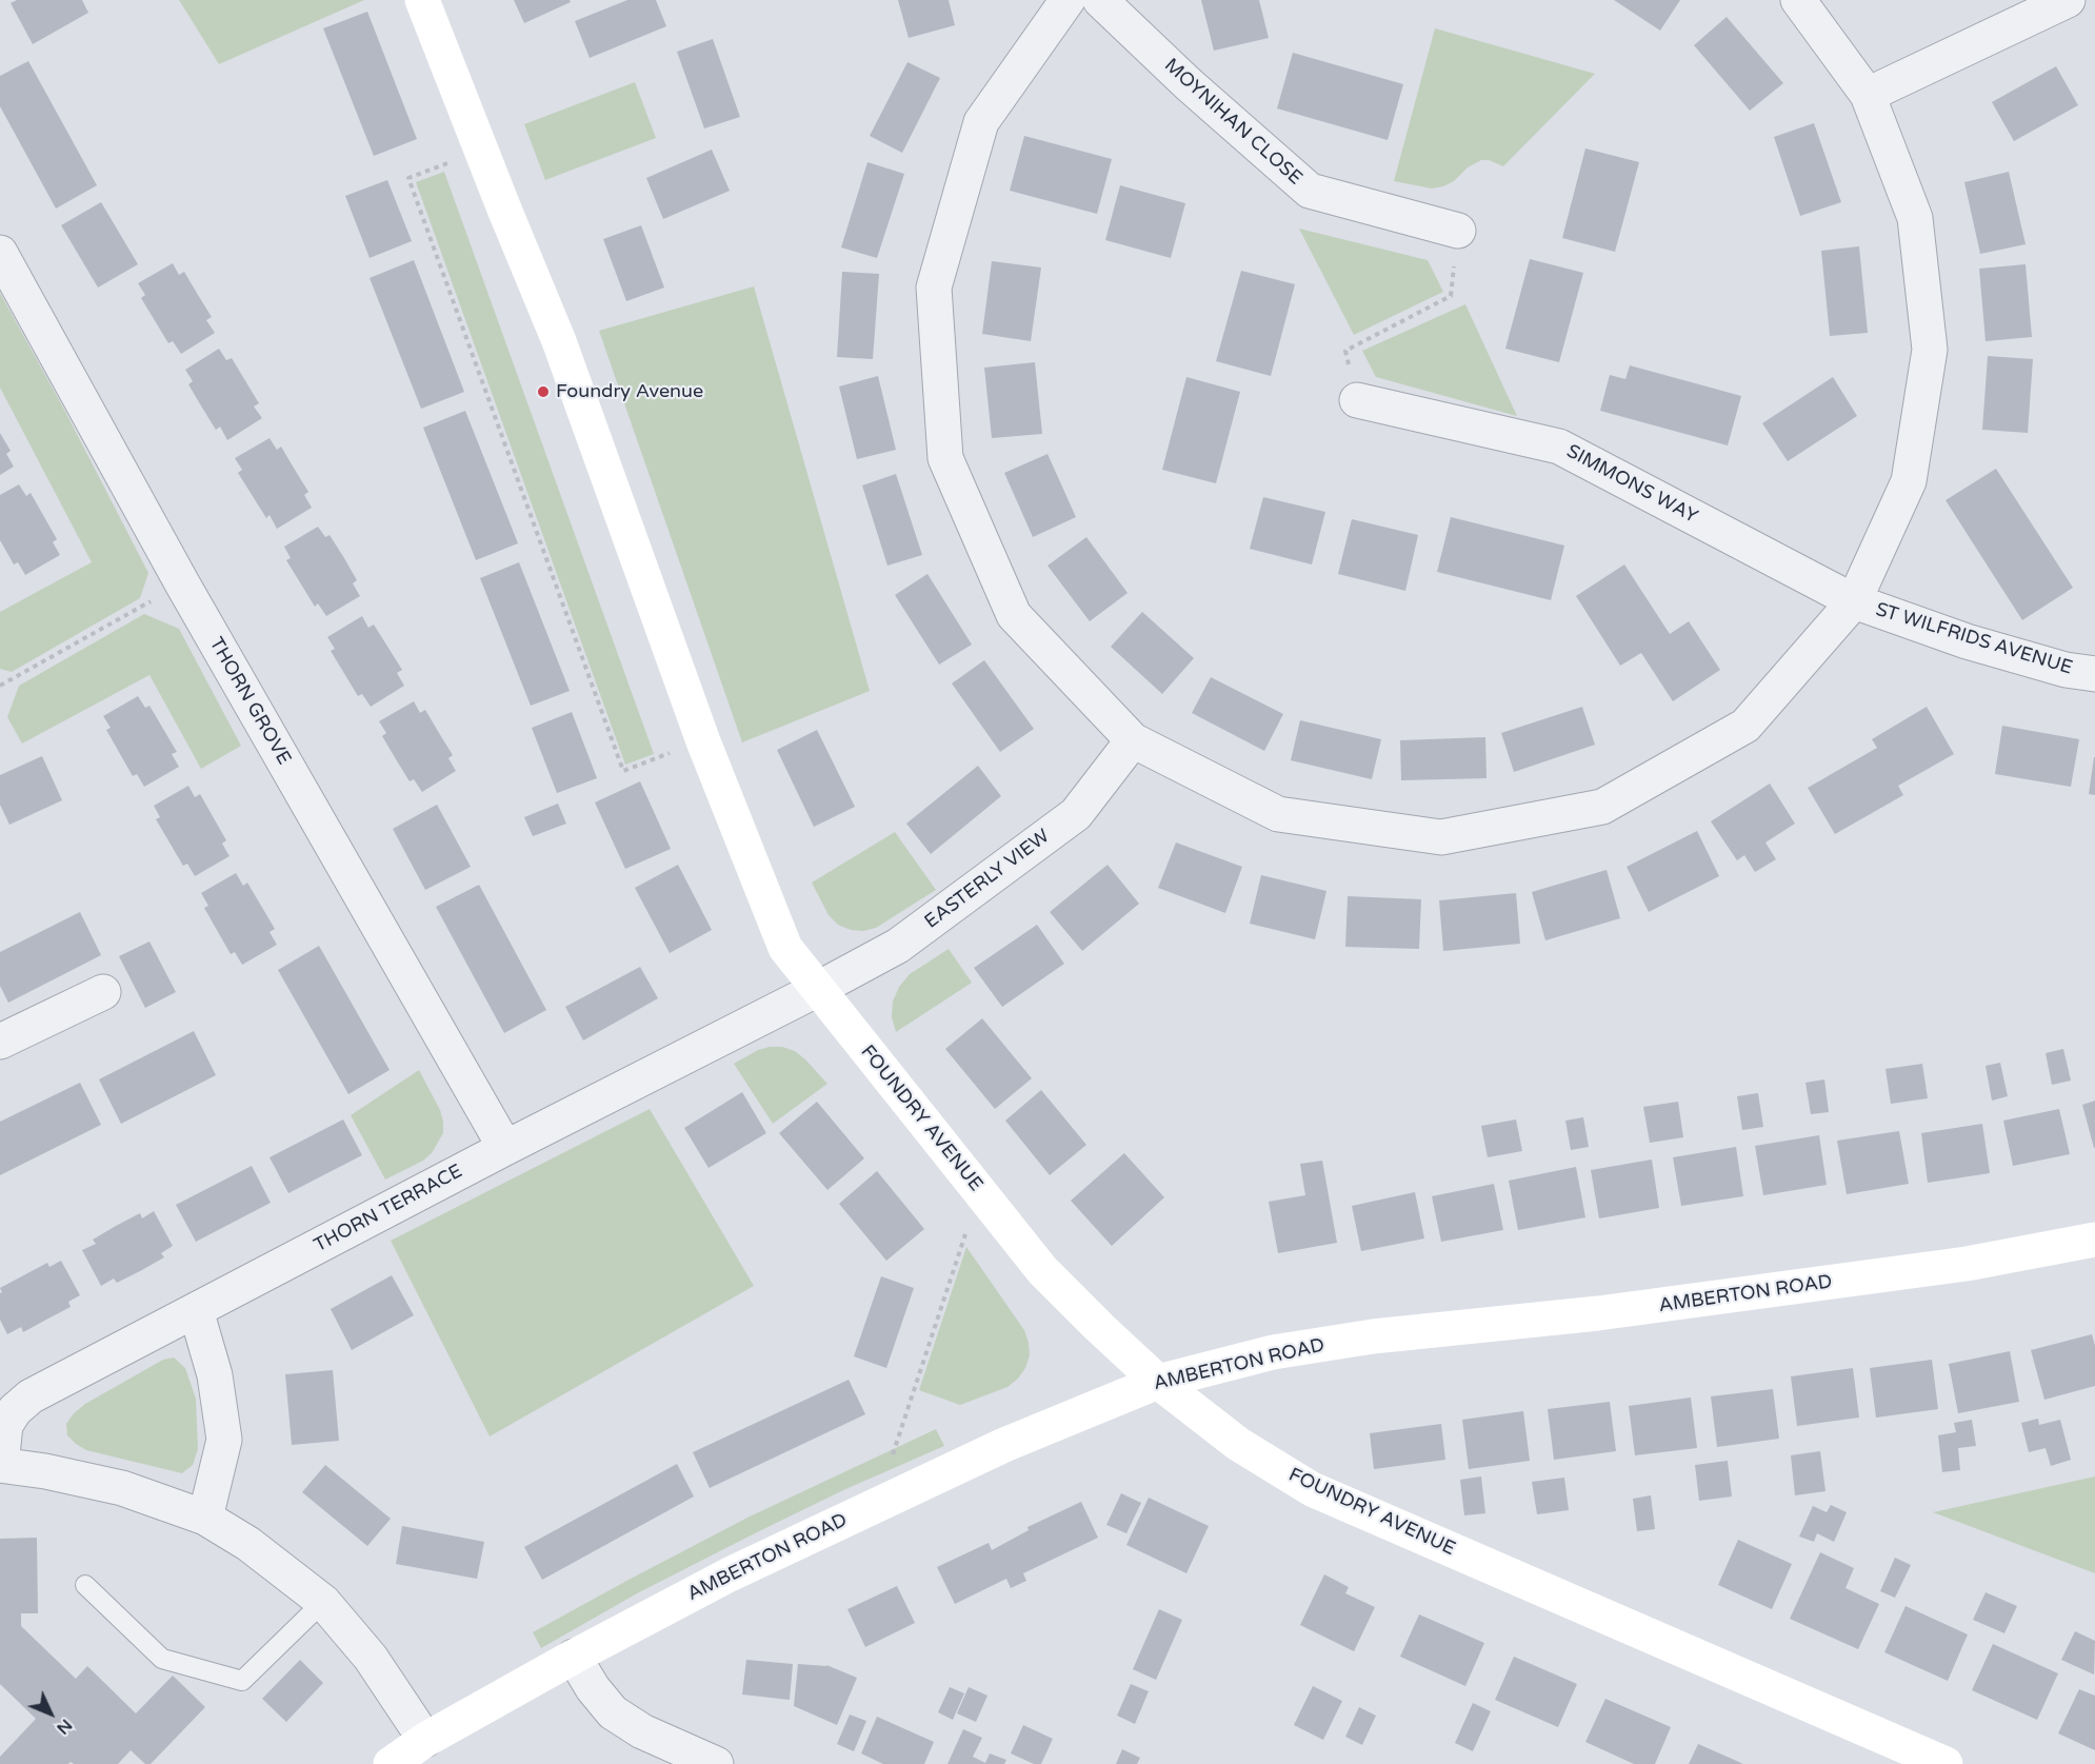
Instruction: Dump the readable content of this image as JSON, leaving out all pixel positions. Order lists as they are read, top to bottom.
{
  "streets": {
    "street": [
      "MOYNIHAN CLOSE",
      "SIMMONS WAY",
      "ST WILFRIDS AVENUE",
      "THORN GROVE",
      "EASTERLY VIEW",
      "FOUNDRY AVENUE",
      "THORN TERRACE",
      "AMBERTON ROAD"
    ]
  },
  "crossings": [
    ["SIMMONS WAY", "ST WILFRIDS AVENUE"],
    ["THORN GROVE", "THORN TERRACE"],
    ["EASTERLY VIEW", "FOUNDRY AVENUE"],
    ["EASTERLY VIEW", "THORN TERRACE"],
    ["FOUNDRY AVENUE", "THORN TERRACE"],
    ["FOUNDRY AVENUE", "AMBERTON ROAD"]
  ],
  "places": ["Foundry Avenue"],
  "north": "bottom right"
}
